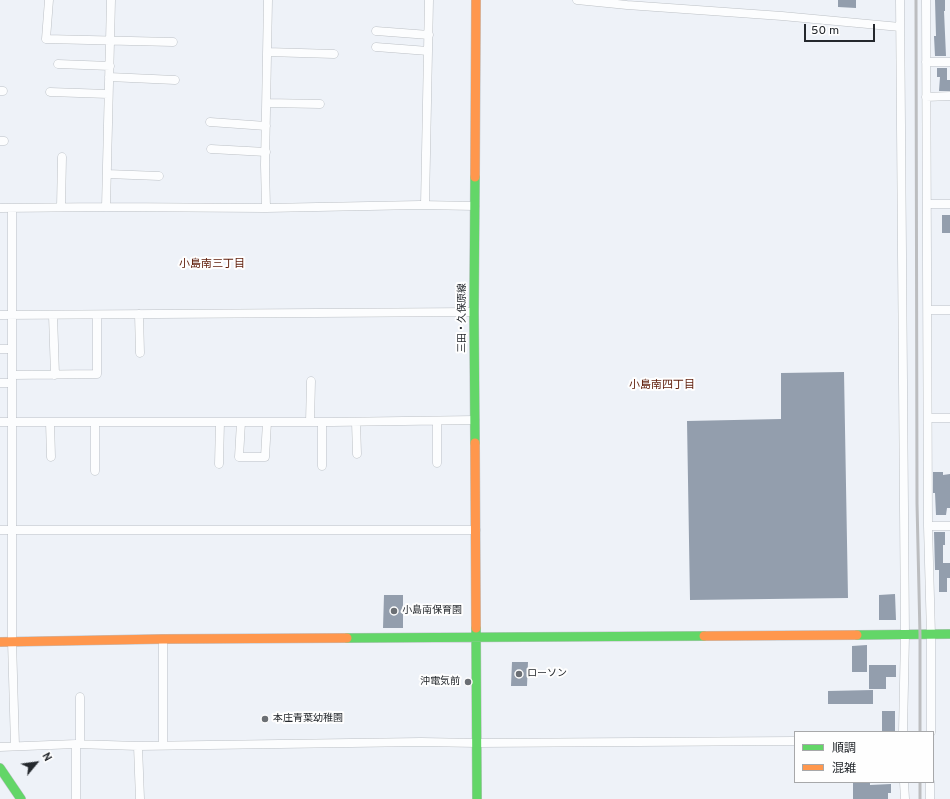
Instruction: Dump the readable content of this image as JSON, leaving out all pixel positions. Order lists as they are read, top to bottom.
{
  "streets": {
    "street": ["三田・久保原線"]
  },
  "districts": ["小島南三丁目", "小島南四丁目"],
  "places": [
    "小島南保育園",
    "ローソン",
    "沖電気前",
    "本庄青葉幼稚園"
  ],
  "legend": ["順調", "混雑"],
  "scale_bar": "50 m",
  "north": "top right"
}
